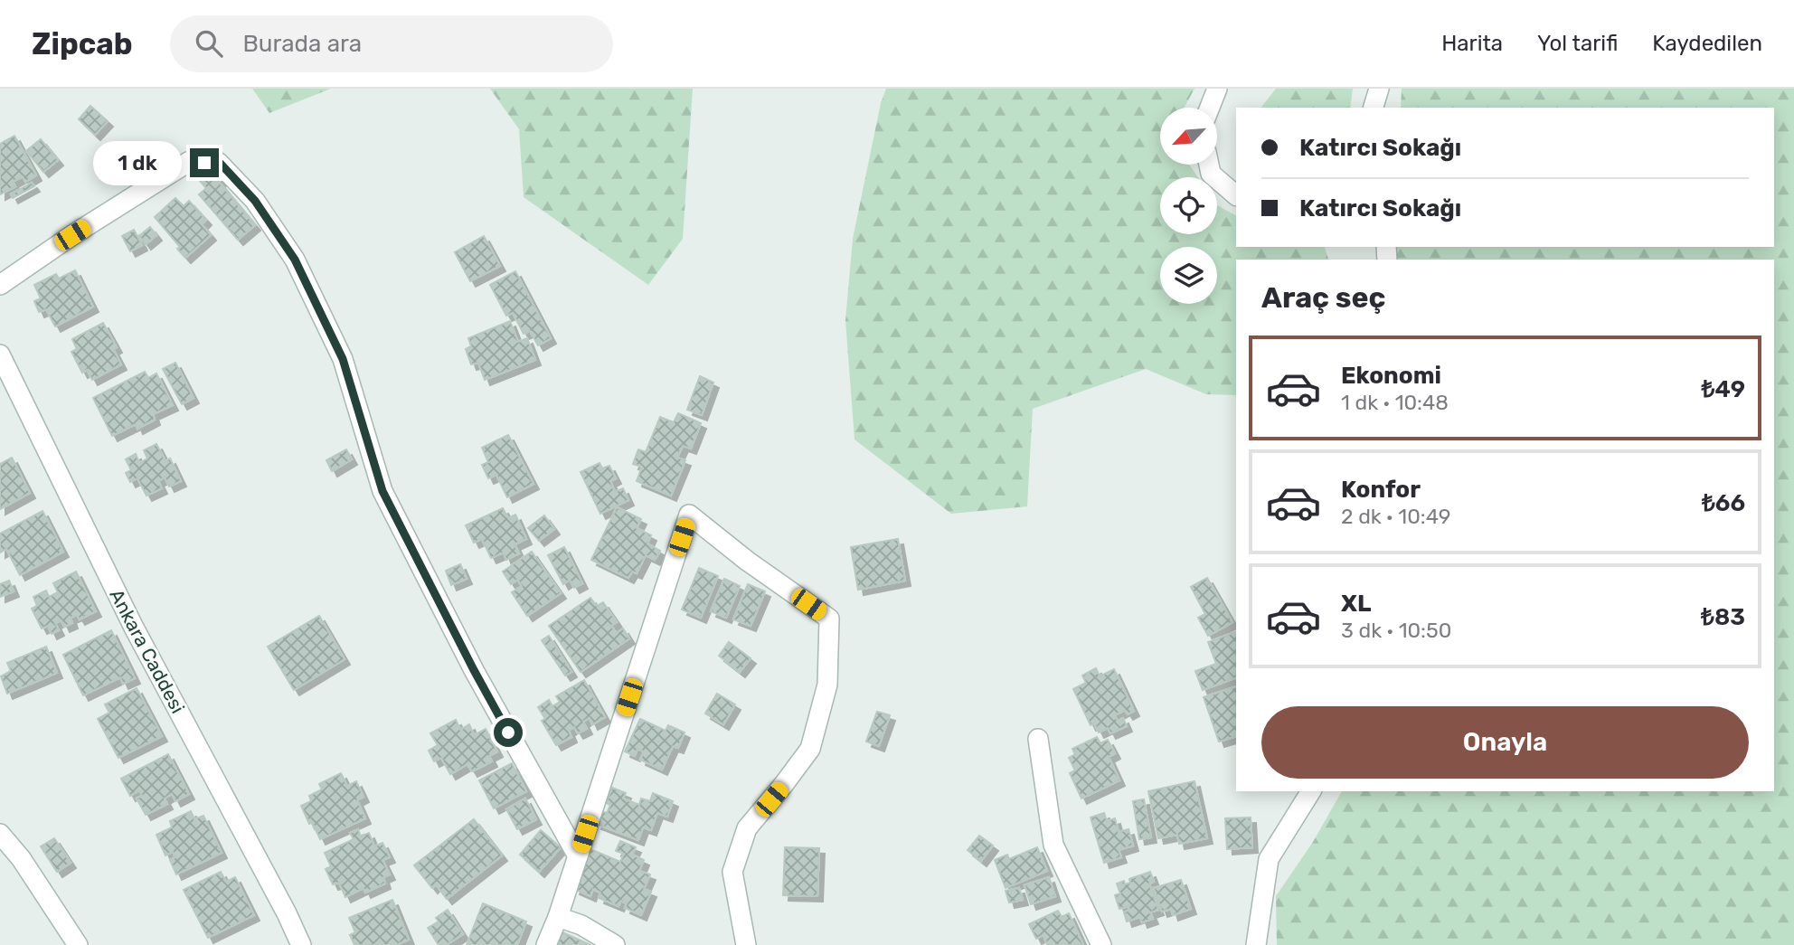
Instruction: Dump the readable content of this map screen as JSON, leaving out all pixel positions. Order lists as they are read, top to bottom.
{
  "streets": {
    "street": ["Ankara Caddesi"]
  },
  "north": "bottom left",
  "page": {
    "header": "Zipcab",
    "search": "Burada ara",
    "nav": ["Harita", "Yol tarifi", "Kaydedilen"],
    "banner": ["Katırcı Sokağı", "Katırcı Sokağı"],
    "bubble": "1 dk",
    "heading": "Araç seç",
    "list": [
      {
        "name": "Ekonomi",
        "note": "1 dk · 10:48",
        "value": "₺49"
      },
      {
        "name": "Konfor",
        "note": "2 dk · 10:49",
        "value": "₺66"
      },
      {
        "name": "XL",
        "note": "3 dk · 10:50",
        "value": "₺83"
      }
    ],
    "buttons": "Onayla"
  }
}
